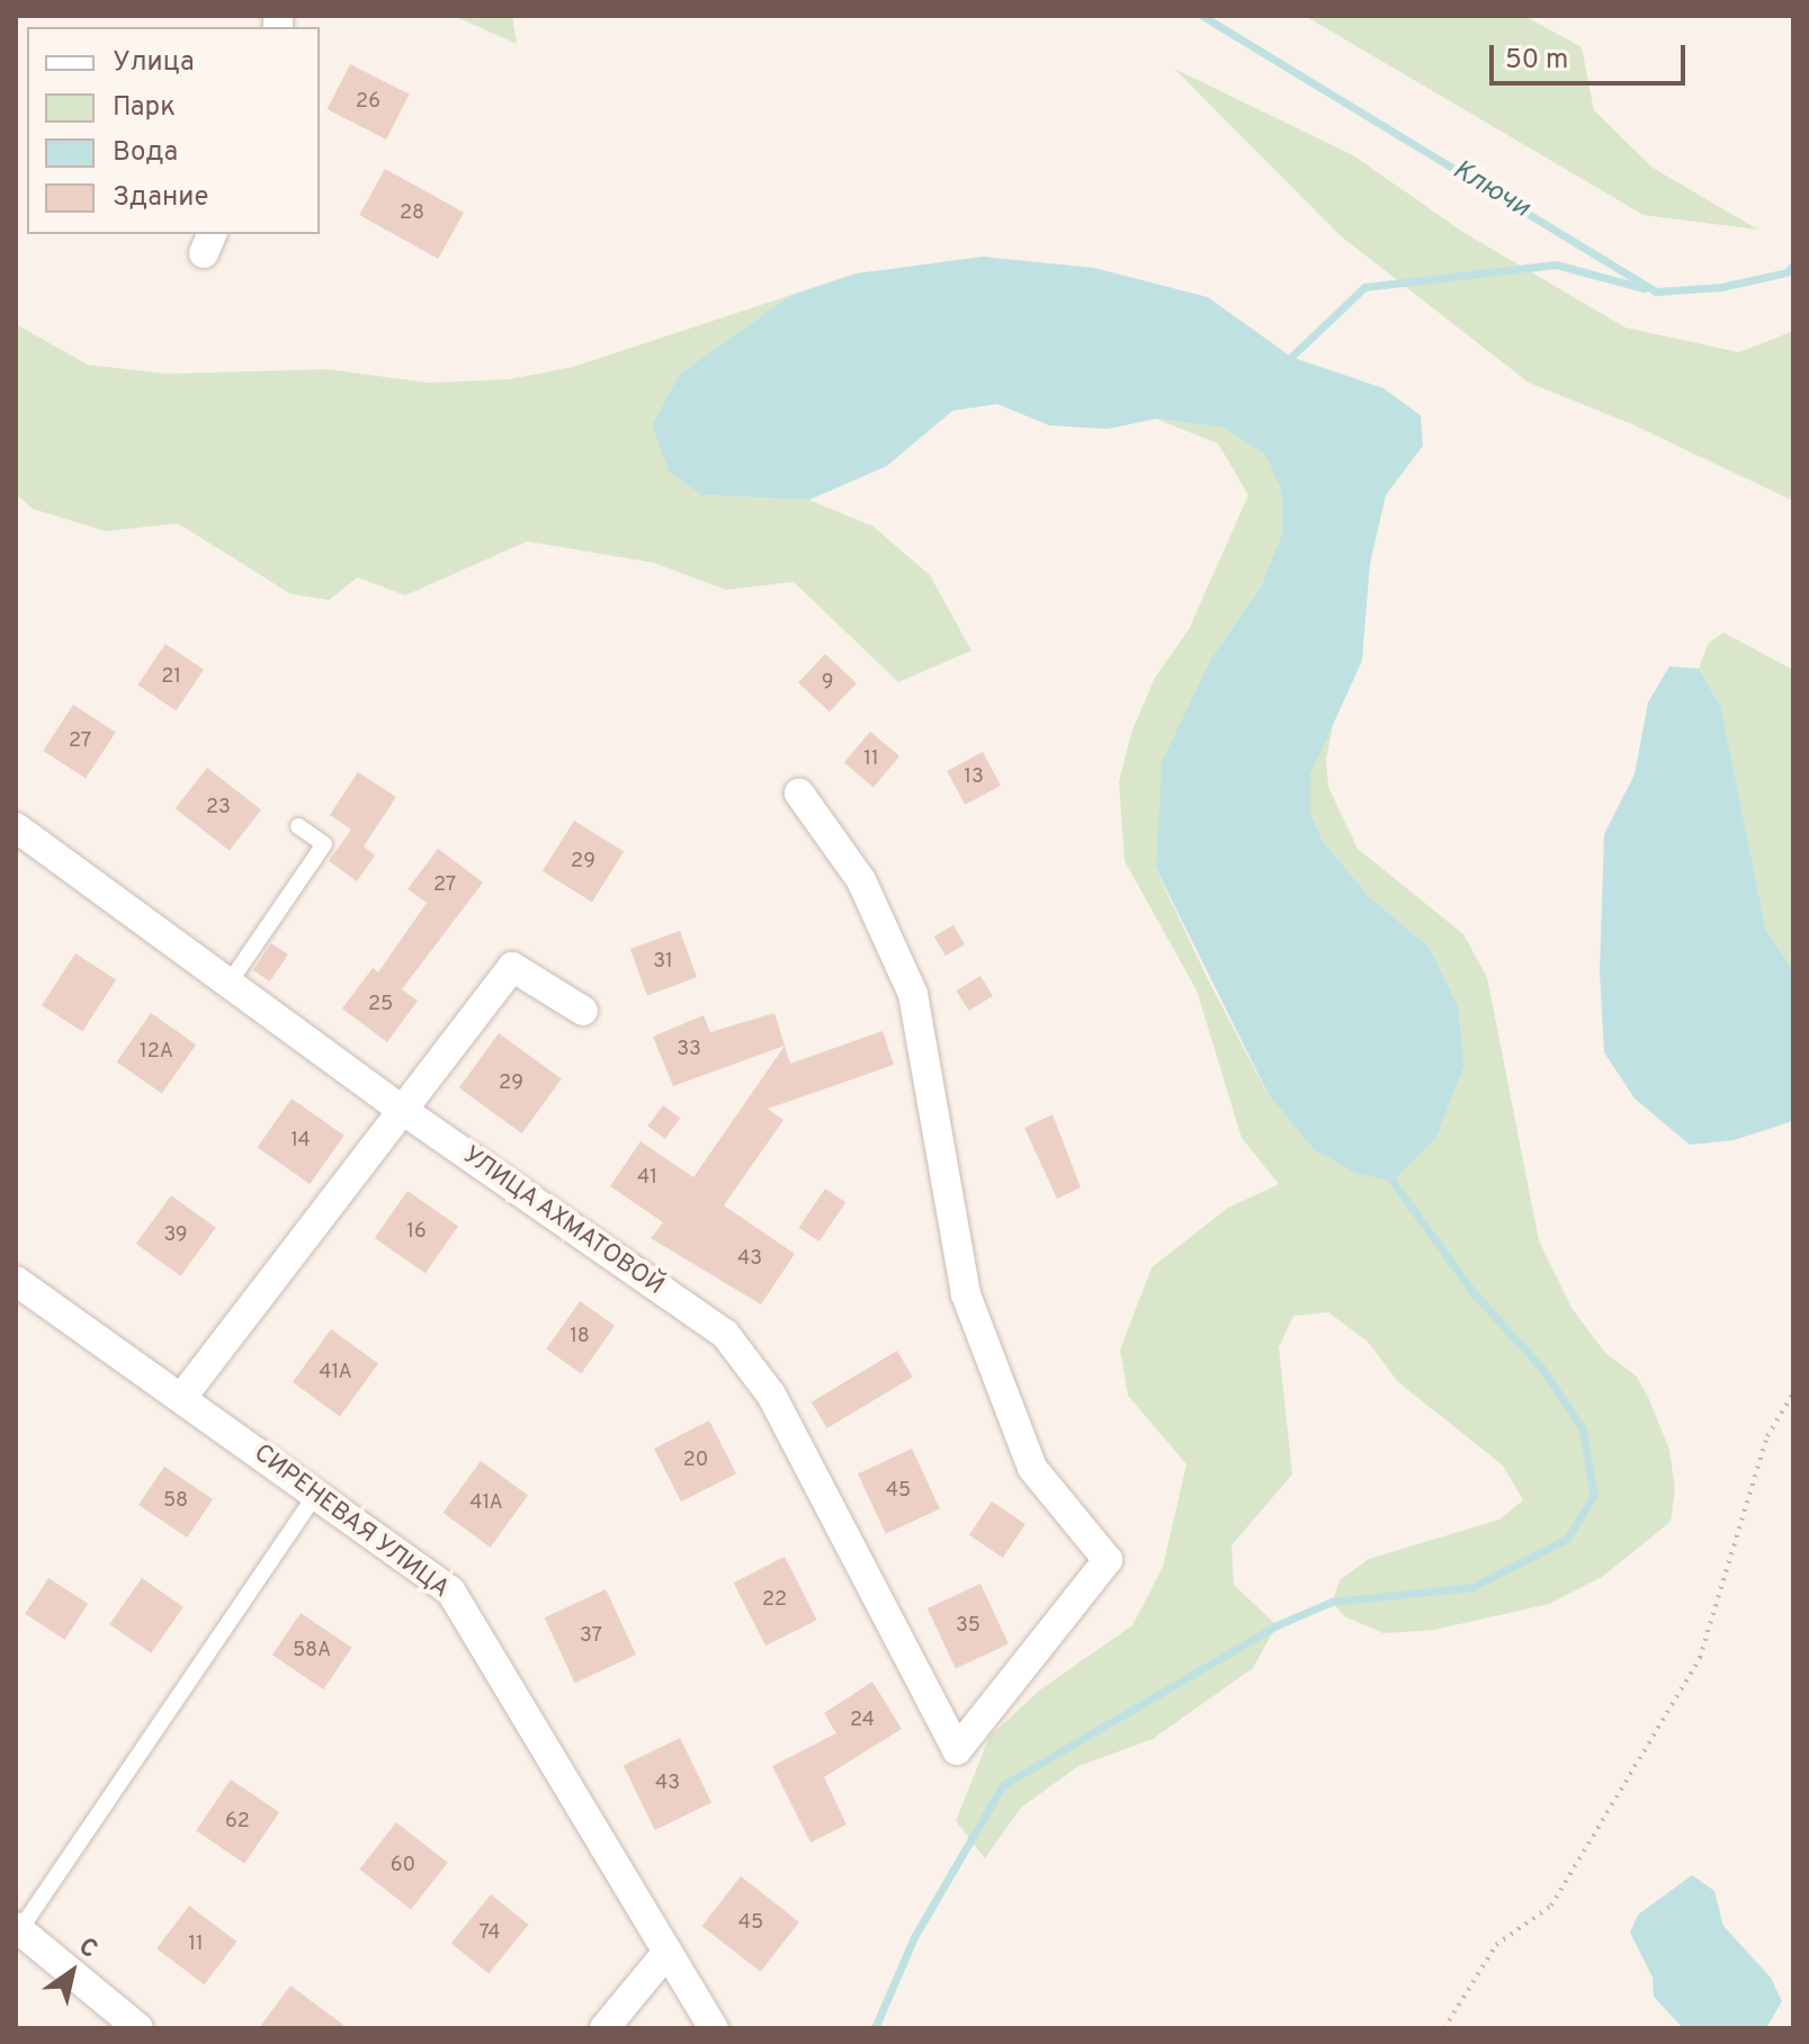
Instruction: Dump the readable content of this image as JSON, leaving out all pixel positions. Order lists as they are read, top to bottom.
{
  "streets": {
    "street": ["УЛИЦА АХМАТОВОЙ", "СИРЕНЕВАЯ УЛИЦА"]
  },
  "water": ["Ключи"],
  "house_numbers": [
    "26",
    "28",
    "21",
    "9",
    "27",
    "11",
    "13",
    "23",
    "29",
    "27",
    "31",
    "25",
    "33",
    "12А",
    "29",
    "14",
    "41",
    "16",
    "39",
    "43",
    "18",
    "41А",
    "20",
    "45",
    "58",
    "41А",
    "22",
    "35",
    "37",
    "58А",
    "24",
    "43",
    "62",
    "60",
    "45",
    "74",
    "11"
  ],
  "legend": [
    "Улица",
    "Парк",
    "Вода",
    "Здание"
  ],
  "scale_bar": "50 m",
  "north": "top right"
}
